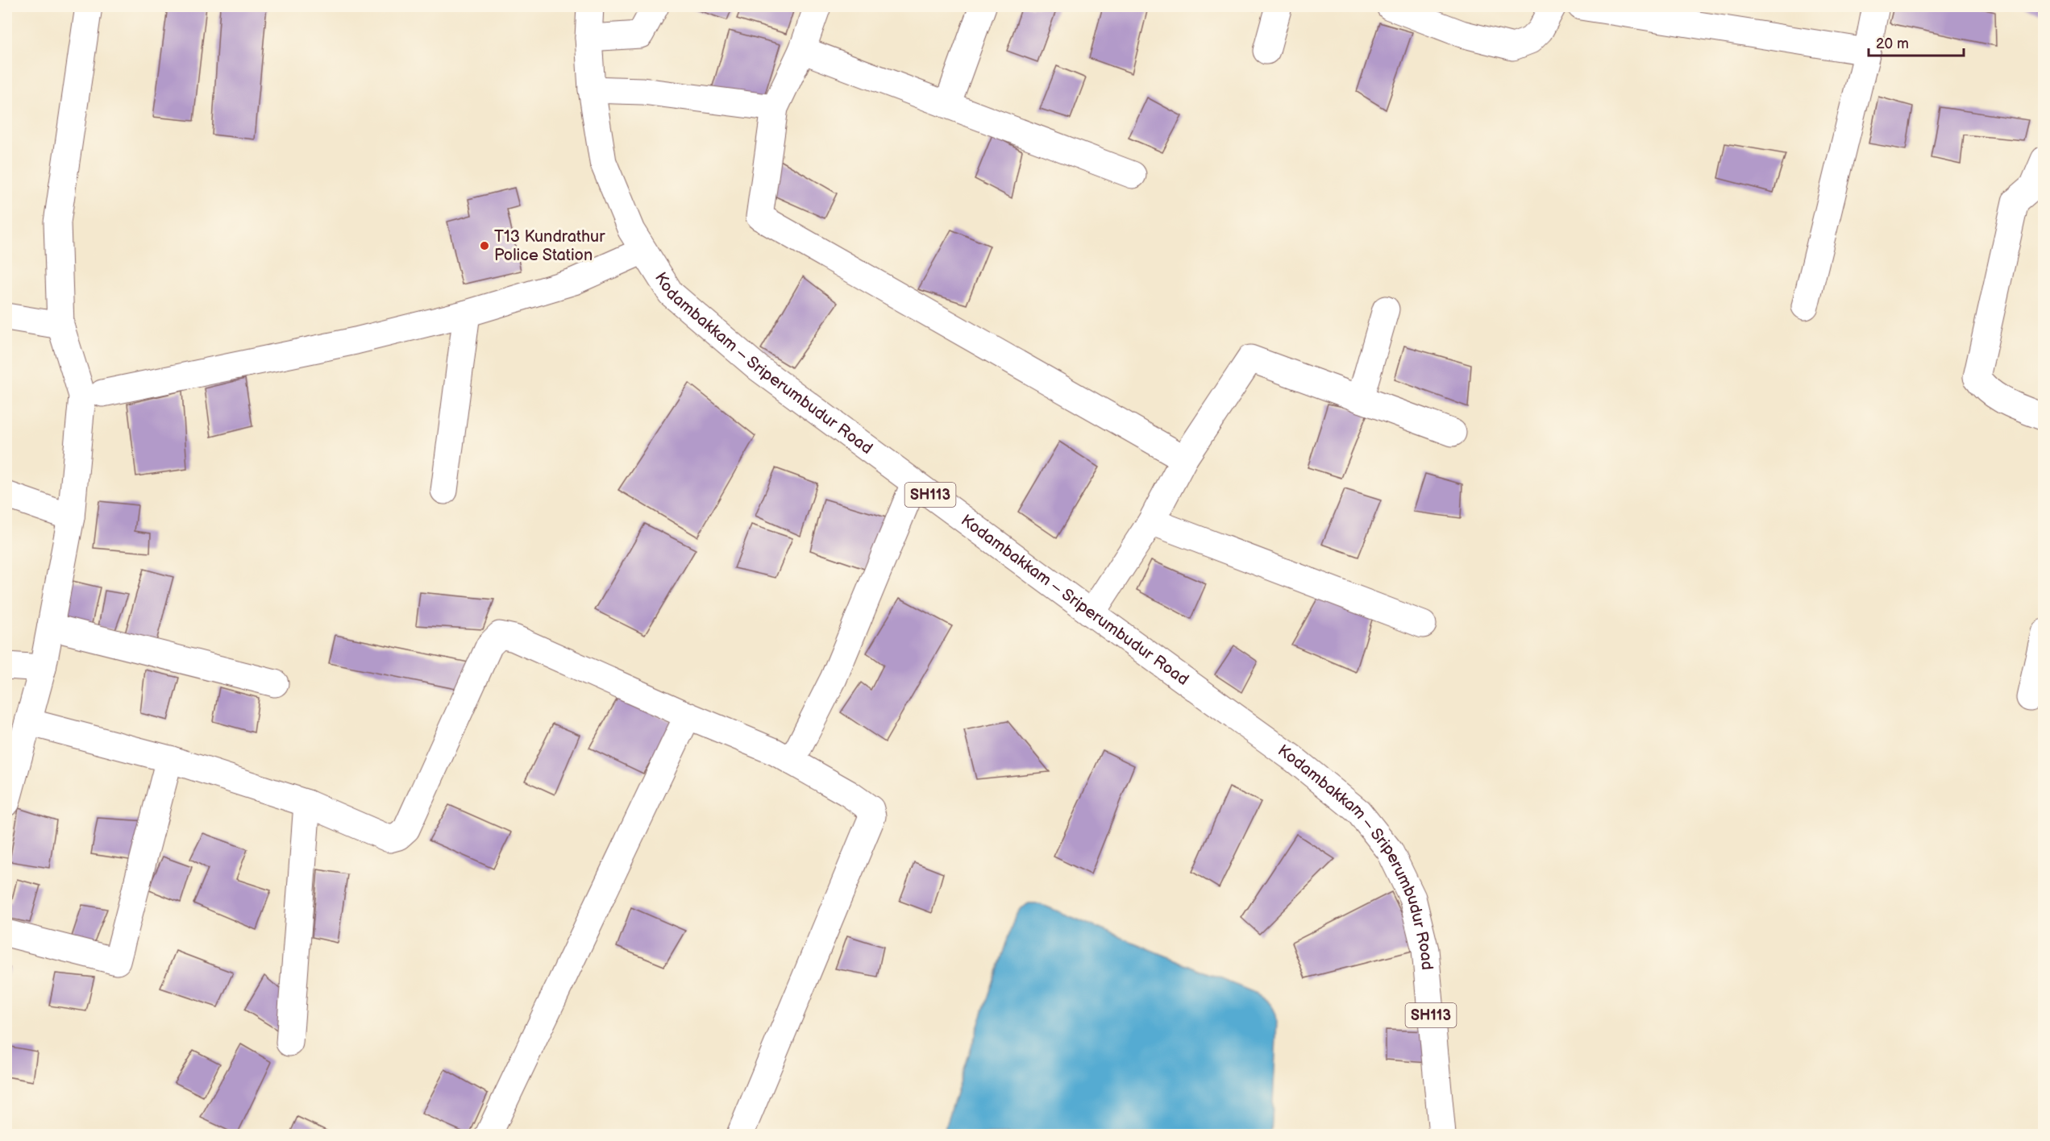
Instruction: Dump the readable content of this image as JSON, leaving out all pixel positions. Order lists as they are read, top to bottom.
{
  "streets": {
    "street": ["Kodambakkam – Sriperumbudur Road", "SH113"]
  },
  "places": ["T13 Kundrathur Police Station"],
  "scale_bar": "20 m"
}
